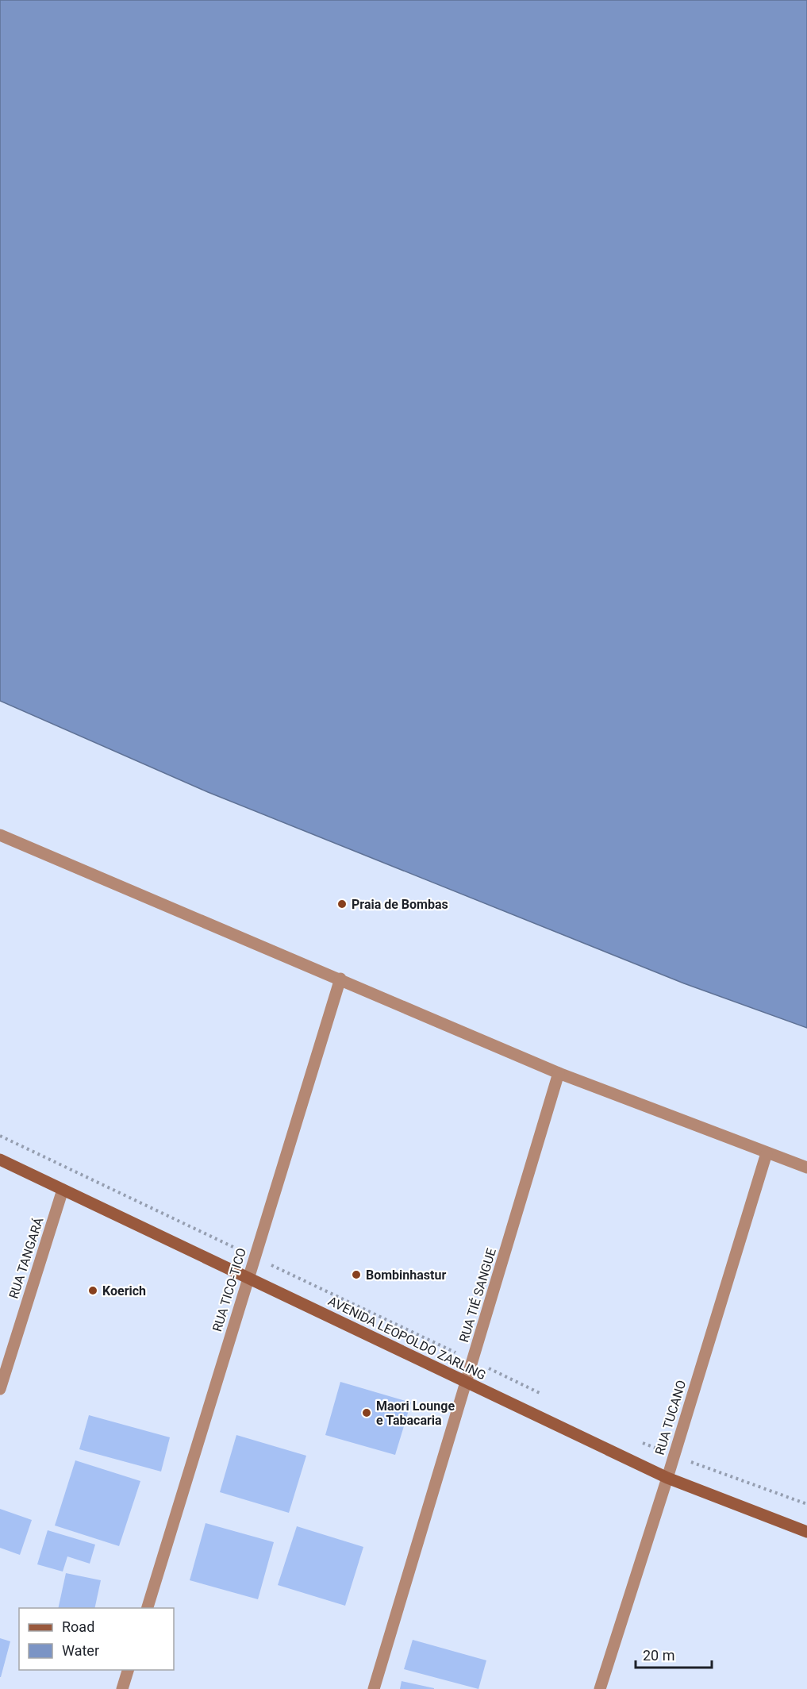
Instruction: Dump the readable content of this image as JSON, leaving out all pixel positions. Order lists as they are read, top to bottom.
{
  "streets": {
    "main road": ["AVENIDA LEOPOLDO ZARLING"],
    "street": [
      "RUA TANGARÁ",
      "RUA TICO-TICO",
      "RUA TIÉ SANGUE",
      "RUA TUCANO"
    ]
  },
  "crossings": [
    ["RUA TANGARÁ", "AVENIDA LEOPOLDO ZARLING"],
    ["RUA TICO-TICO", "AVENIDA LEOPOLDO ZARLING"],
    ["RUA TIÉ SANGUE", "AVENIDA LEOPOLDO ZARLING"],
    ["AVENIDA LEOPOLDO ZARLING", "RUA TUCANO"]
  ],
  "places": [
    "Praia de Bombas",
    "Bombinhastur",
    "Koerich",
    "Maori Lounge e Tabacaria"
  ],
  "legend": ["Road", "Water"],
  "scale_bar": "20 m"
}
